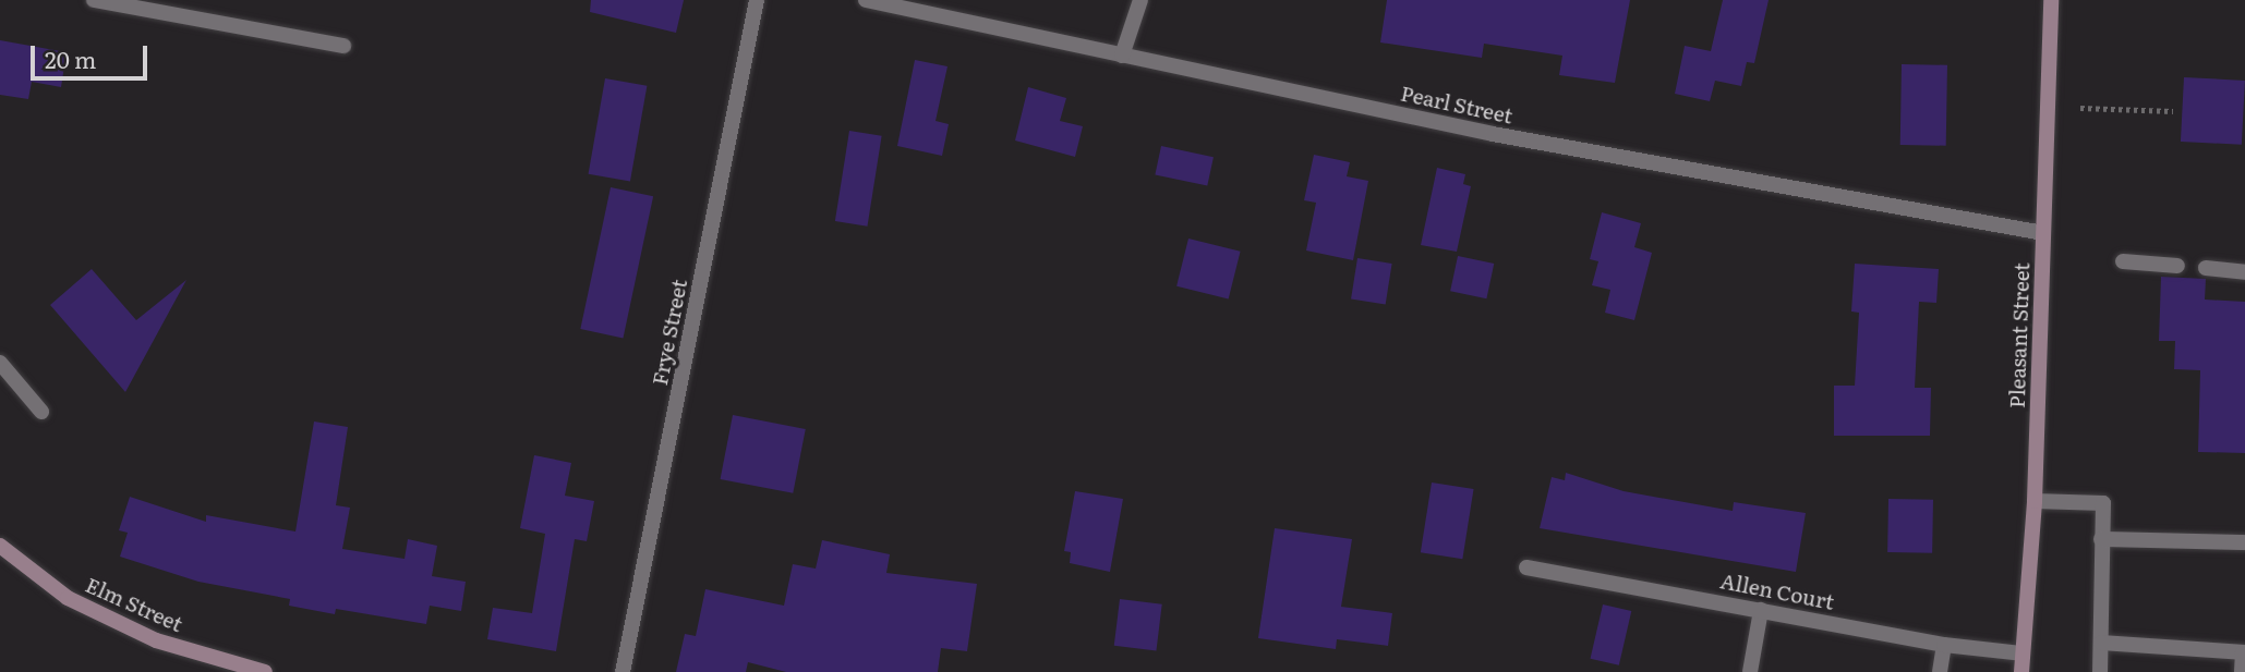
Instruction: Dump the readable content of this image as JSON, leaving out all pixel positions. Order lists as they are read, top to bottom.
{
  "streets": {
    "street": [
      "Pearl Street",
      "Frye Street",
      "Pleasant Street",
      "Allen Court",
      "Elm Street"
    ]
  },
  "crossings": [
    ["Pearl Street", "Pleasant Street"],
    ["Pleasant Street", "Allen Court"]
  ],
  "scale_bar": "20 m"
}
